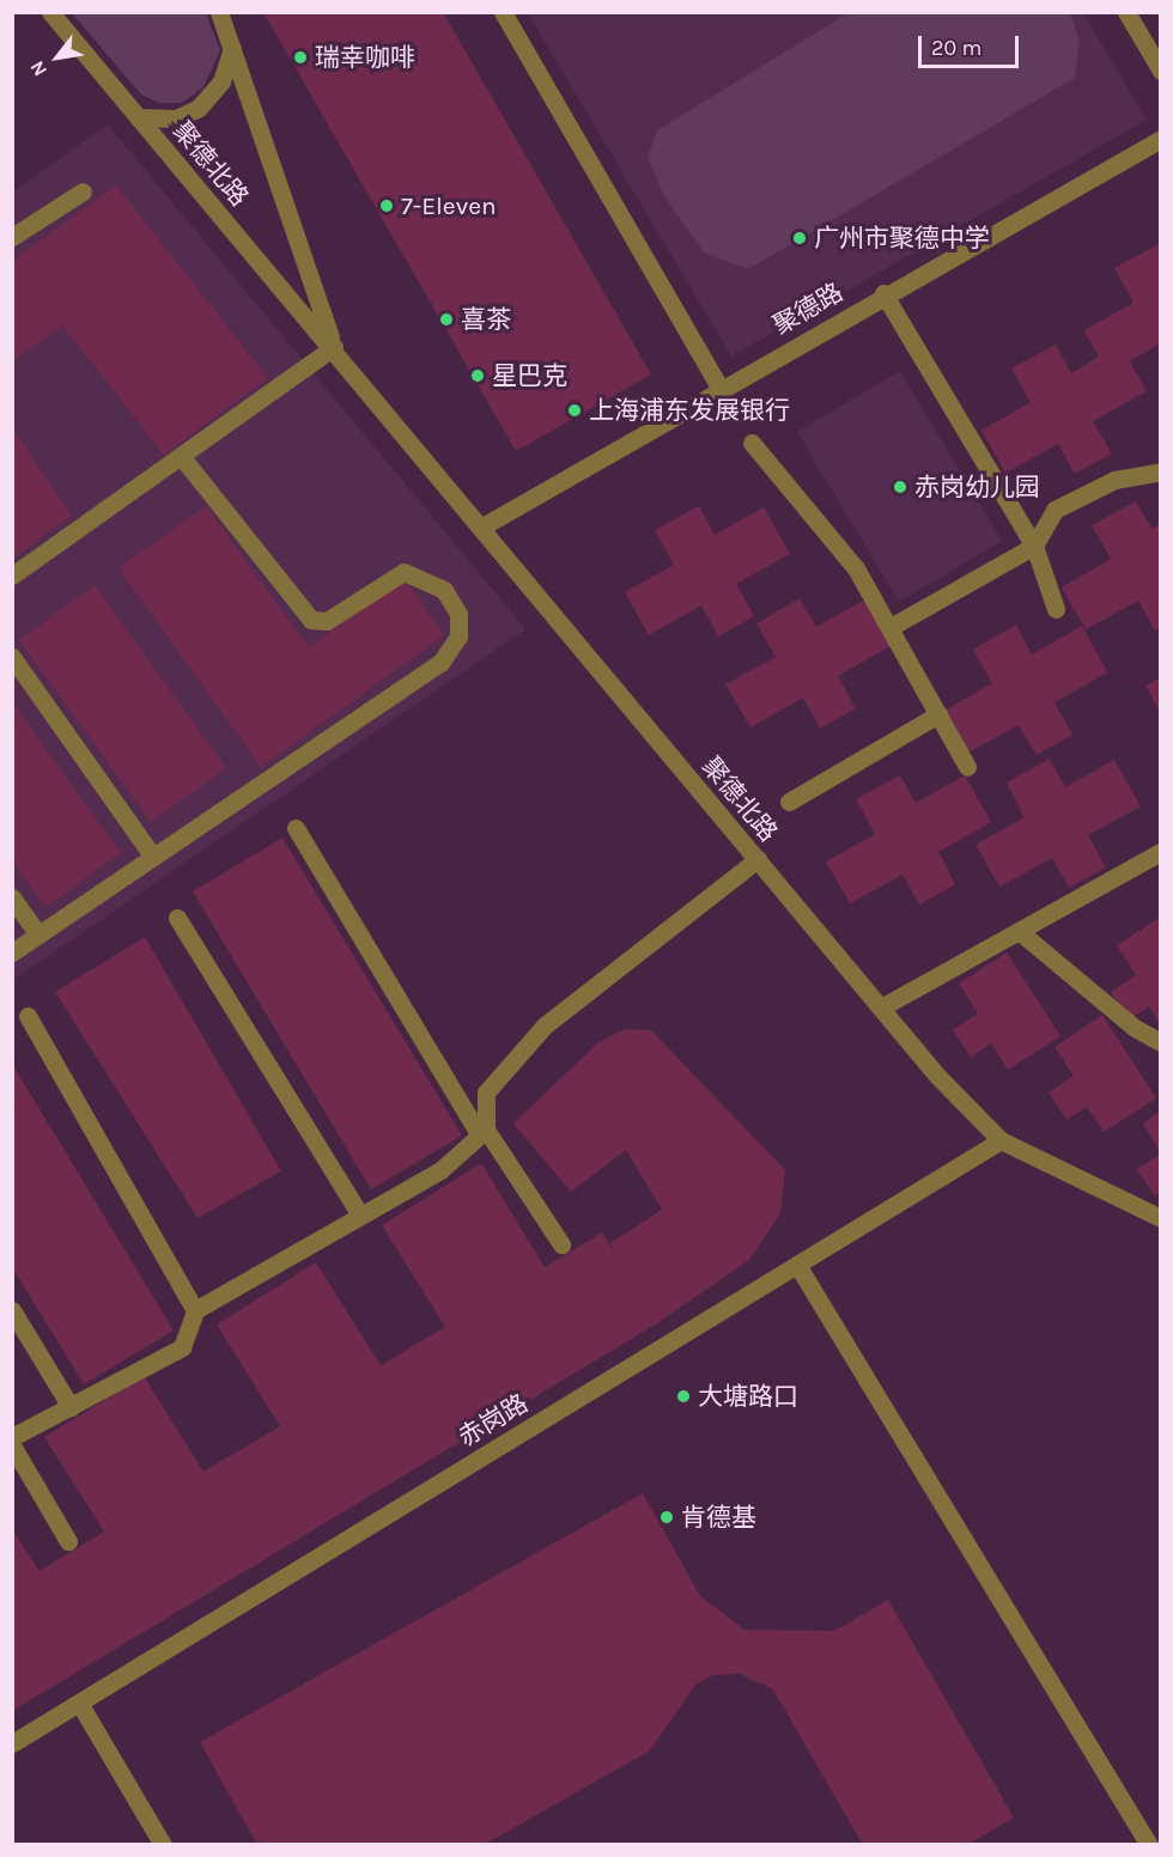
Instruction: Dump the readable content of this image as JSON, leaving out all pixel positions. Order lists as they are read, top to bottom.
{
  "streets": {
    "street": ["聚德北路", "聚德路", "赤岗路"]
  },
  "crossings": [
    ["聚德北路", "聚德路"],
    ["聚德北路", "赤岗路"]
  ],
  "places": [
    "瑞幸咖啡",
    "7-Eleven",
    "广州市聚德中学",
    "喜茶",
    "星巴克",
    "上海浦东发展银行",
    "赤岗幼儿园",
    "大塘路口",
    "肯德基"
  ],
  "scale_bar": "20 m",
  "north": "bottom left"
}
